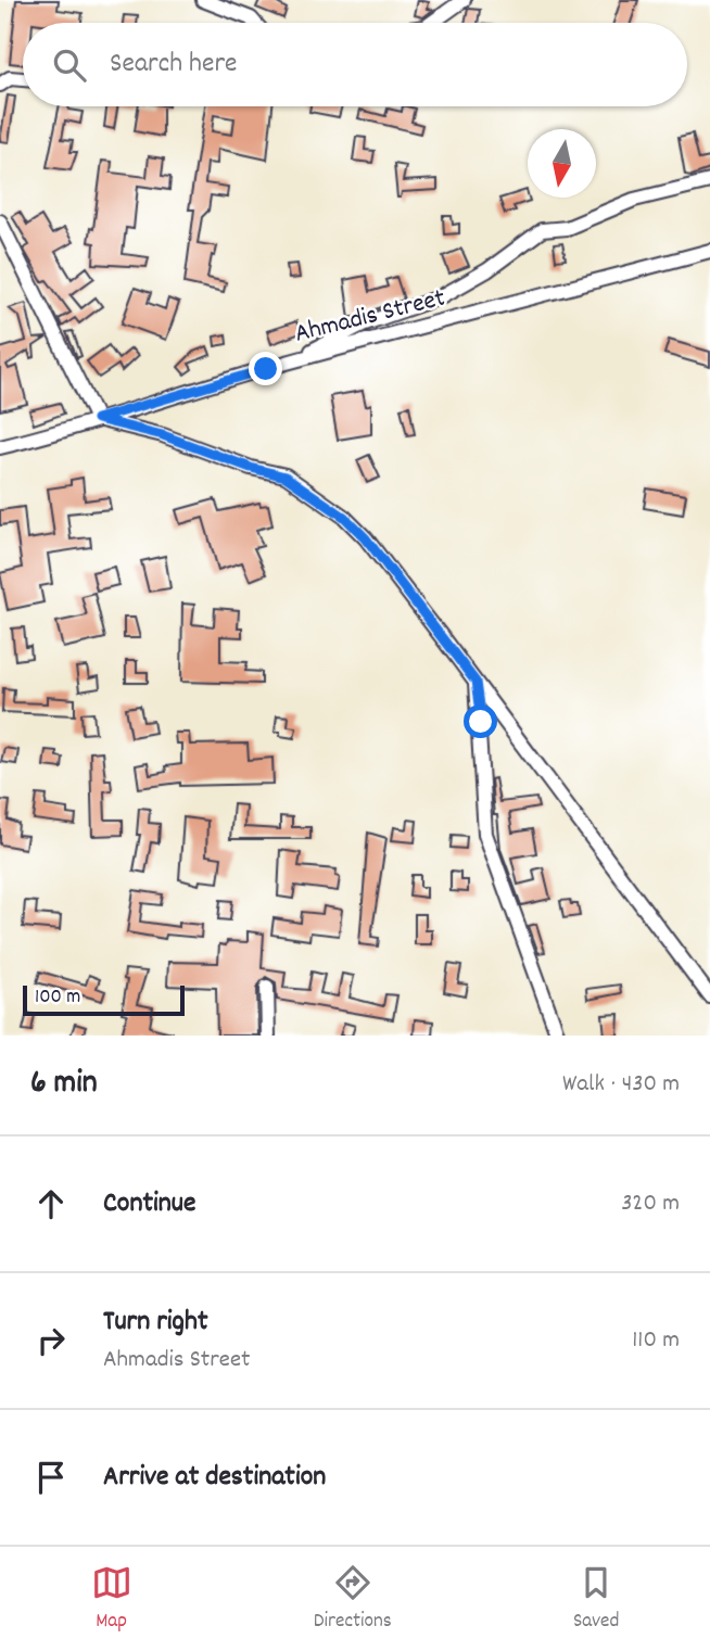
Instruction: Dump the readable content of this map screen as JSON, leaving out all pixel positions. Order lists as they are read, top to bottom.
{
  "streets": {
    "street": ["Ahmadis Street"]
  },
  "scale_bar": "100 m",
  "north": "bottom",
  "page": {
    "search": "Search here",
    "scale": "100 m",
    "heading": ["6 min", "Walk · 430 m"],
    "list": [
      ["Continue", "320 m"],
      ["Turn right", "Ahmadis Street", "110 m"],
      "Arrive at destination"
    ],
    "nav": ["Map", "Directions", "Saved"]
  }
}
